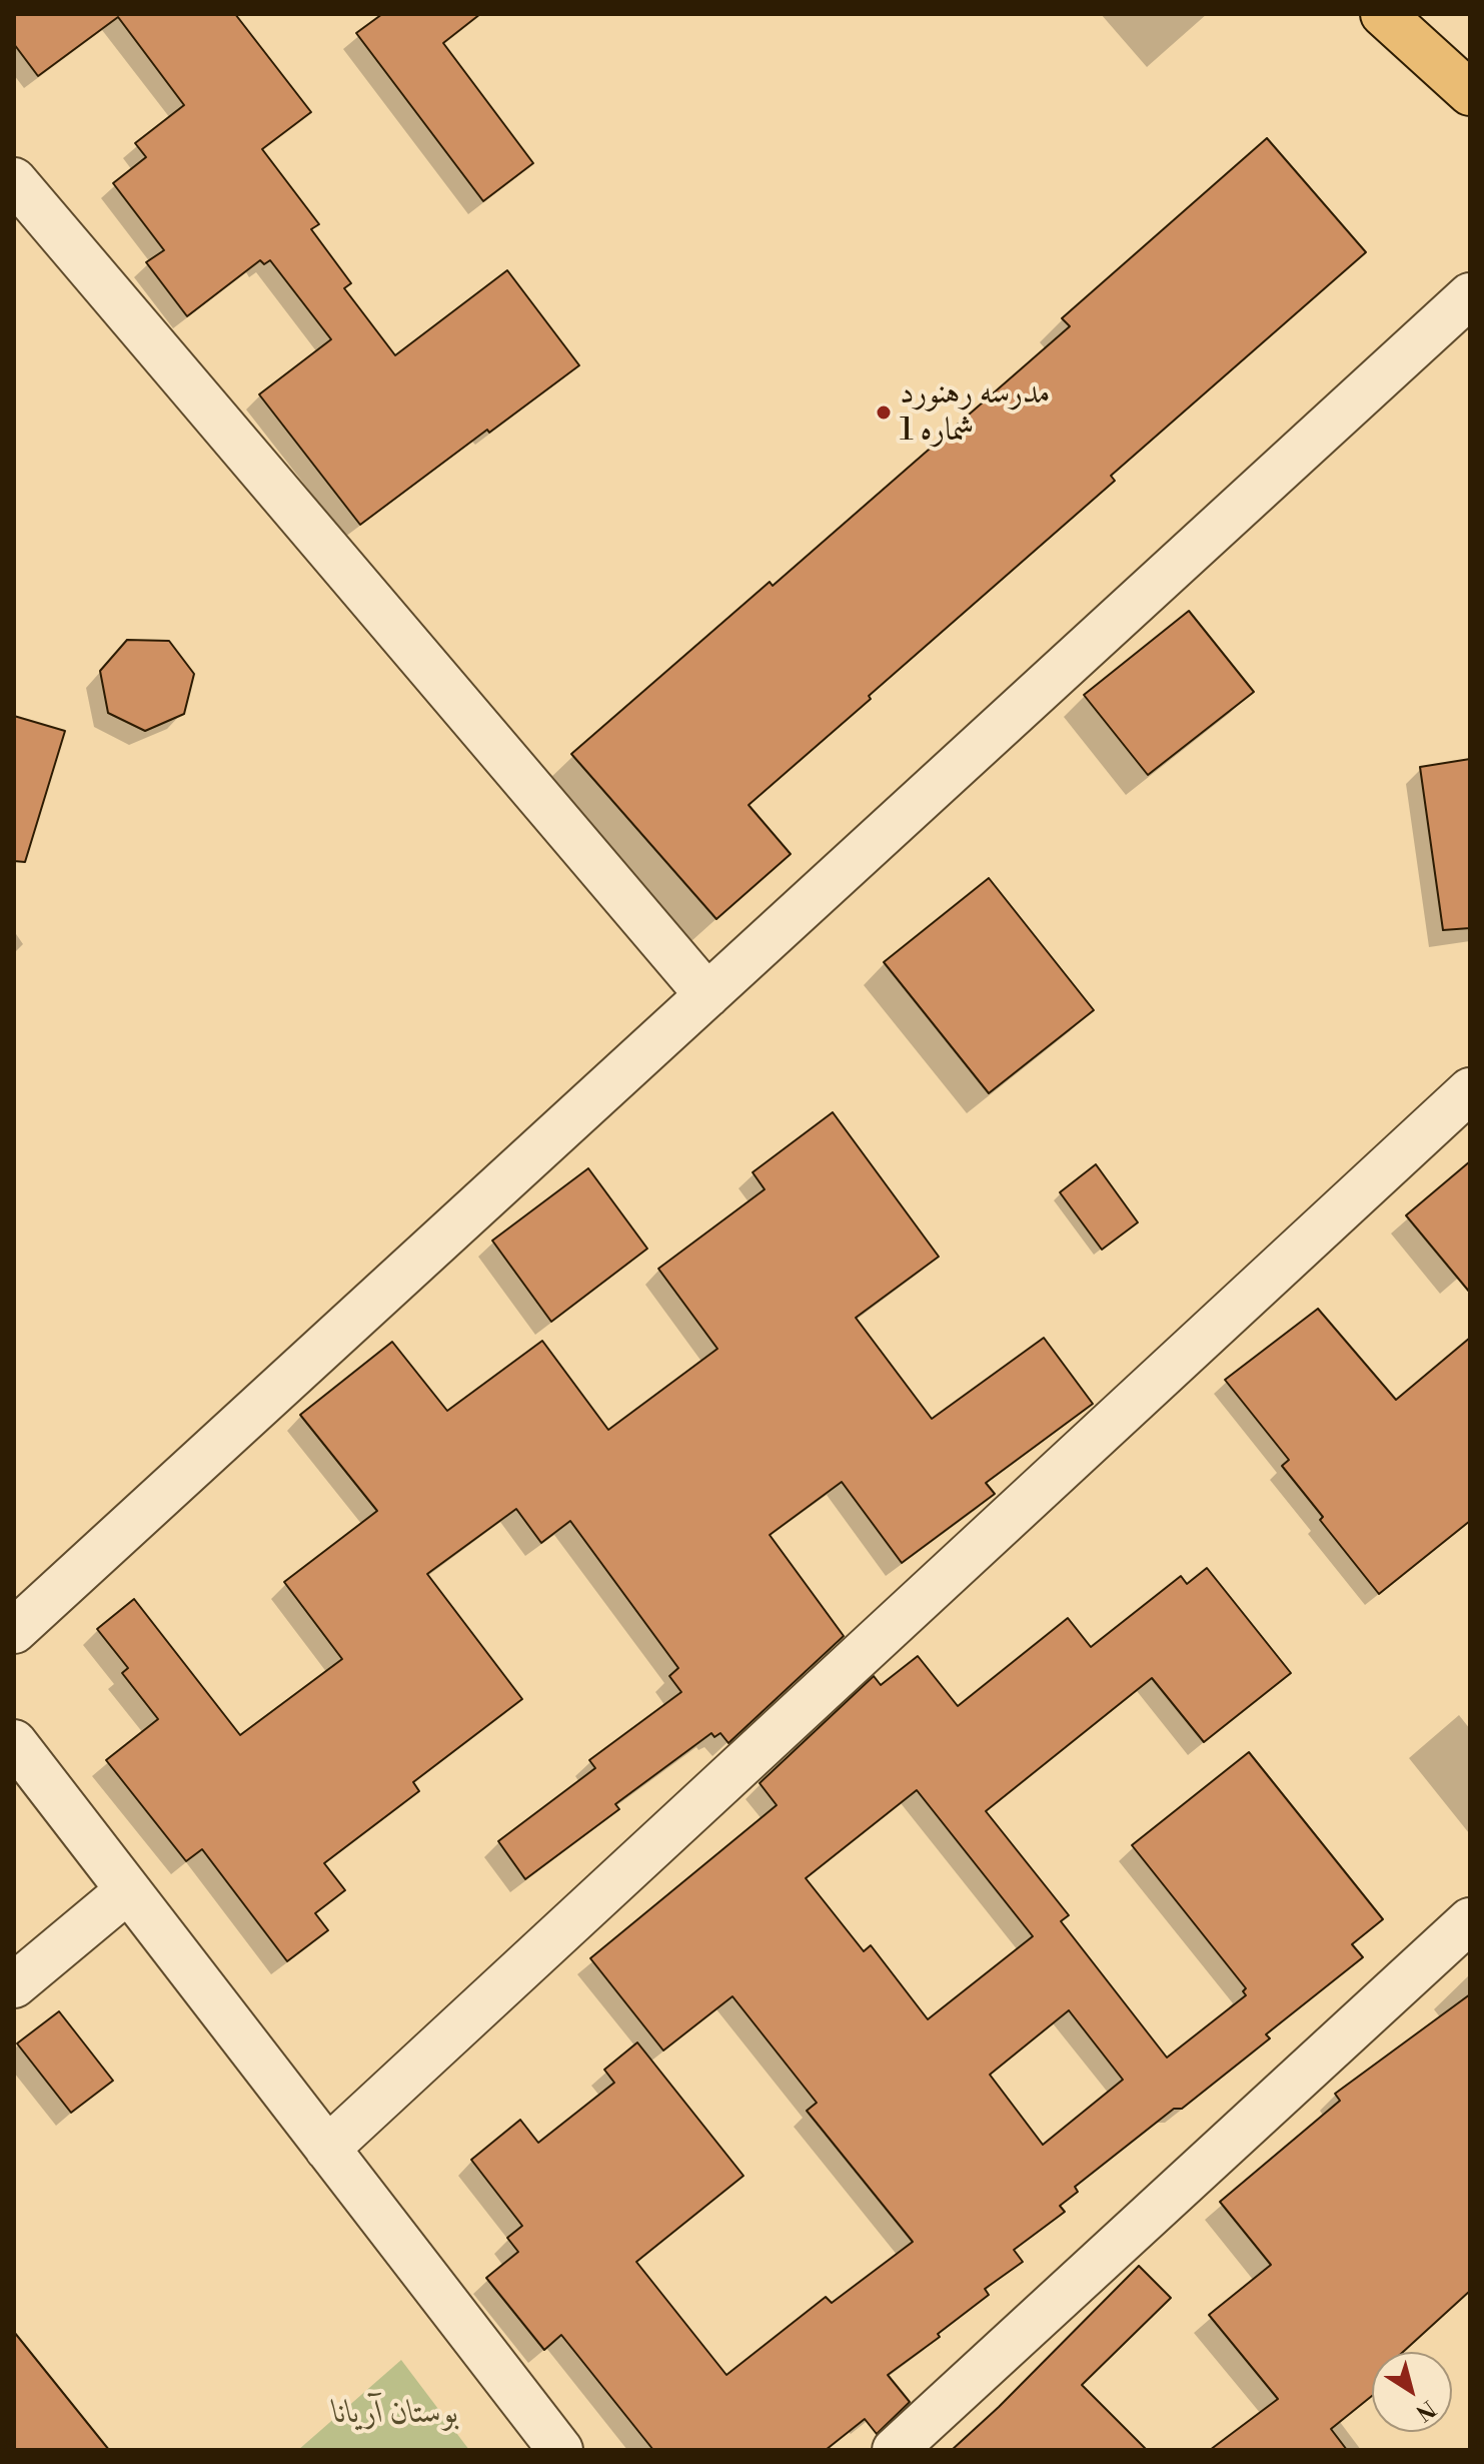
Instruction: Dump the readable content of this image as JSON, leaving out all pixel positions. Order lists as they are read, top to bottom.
{
  "parks": ["بوستان آریانا"],
  "places": ["مدرسه رهنورد شماره 1"],
  "north": "bottom right"
}
